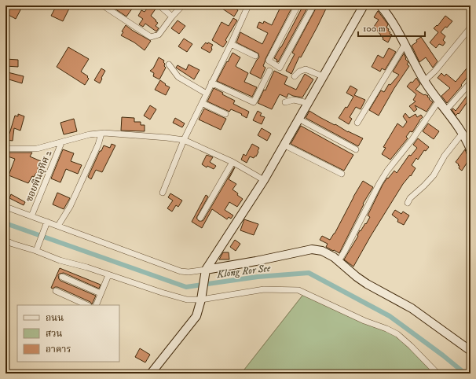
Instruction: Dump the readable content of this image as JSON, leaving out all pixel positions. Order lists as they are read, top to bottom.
{
  "streets": {
    "street": ["ซอยพินอุทิศ 2"]
  },
  "water": ["Klong Ror See"],
  "legend": ["ถนน", "สวน", "อาคาร"],
  "scale_bar": "100 m"
}
